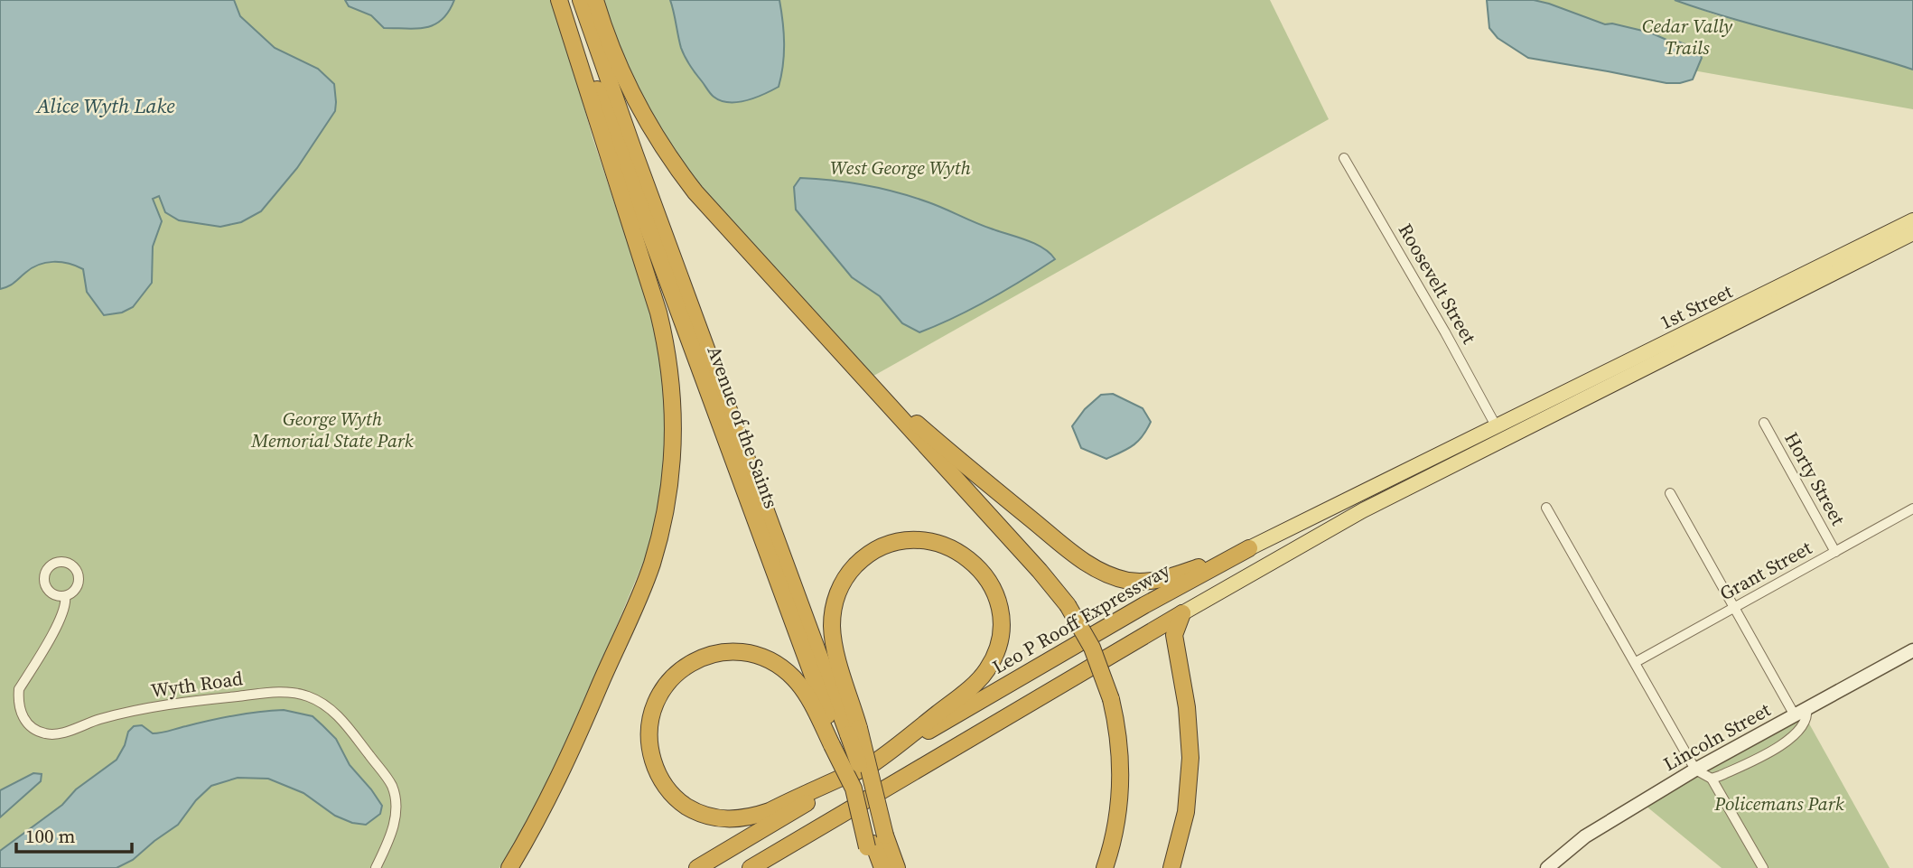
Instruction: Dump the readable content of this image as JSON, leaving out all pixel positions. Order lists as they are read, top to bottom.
{
  "streets": {
    "highway": ["Avenue of the Saints", "Leo P Rooff Expressway"],
    "main road": ["1st Street", "Lincoln Street"],
    "street": [
      "Roosevelt Street",
      "Horty Street",
      "Grant Street",
      "Wyth Road"
    ]
  },
  "crossings": [
    ["Roosevelt Street", "1st Street"],
    ["Roosevelt Street", "Leo P Rooff Expressway"],
    ["1st Street", "Leo P Rooff Expressway"],
    ["Horty Street", "Grant Street"]
  ],
  "water": ["Alice Wyth Lake"],
  "parks": [
    "Cedar Vally Trails",
    "West George Wyth",
    "George Wyth Memorial State Park",
    "Policemans Park"
  ],
  "scale_bar": "100 m"
}
